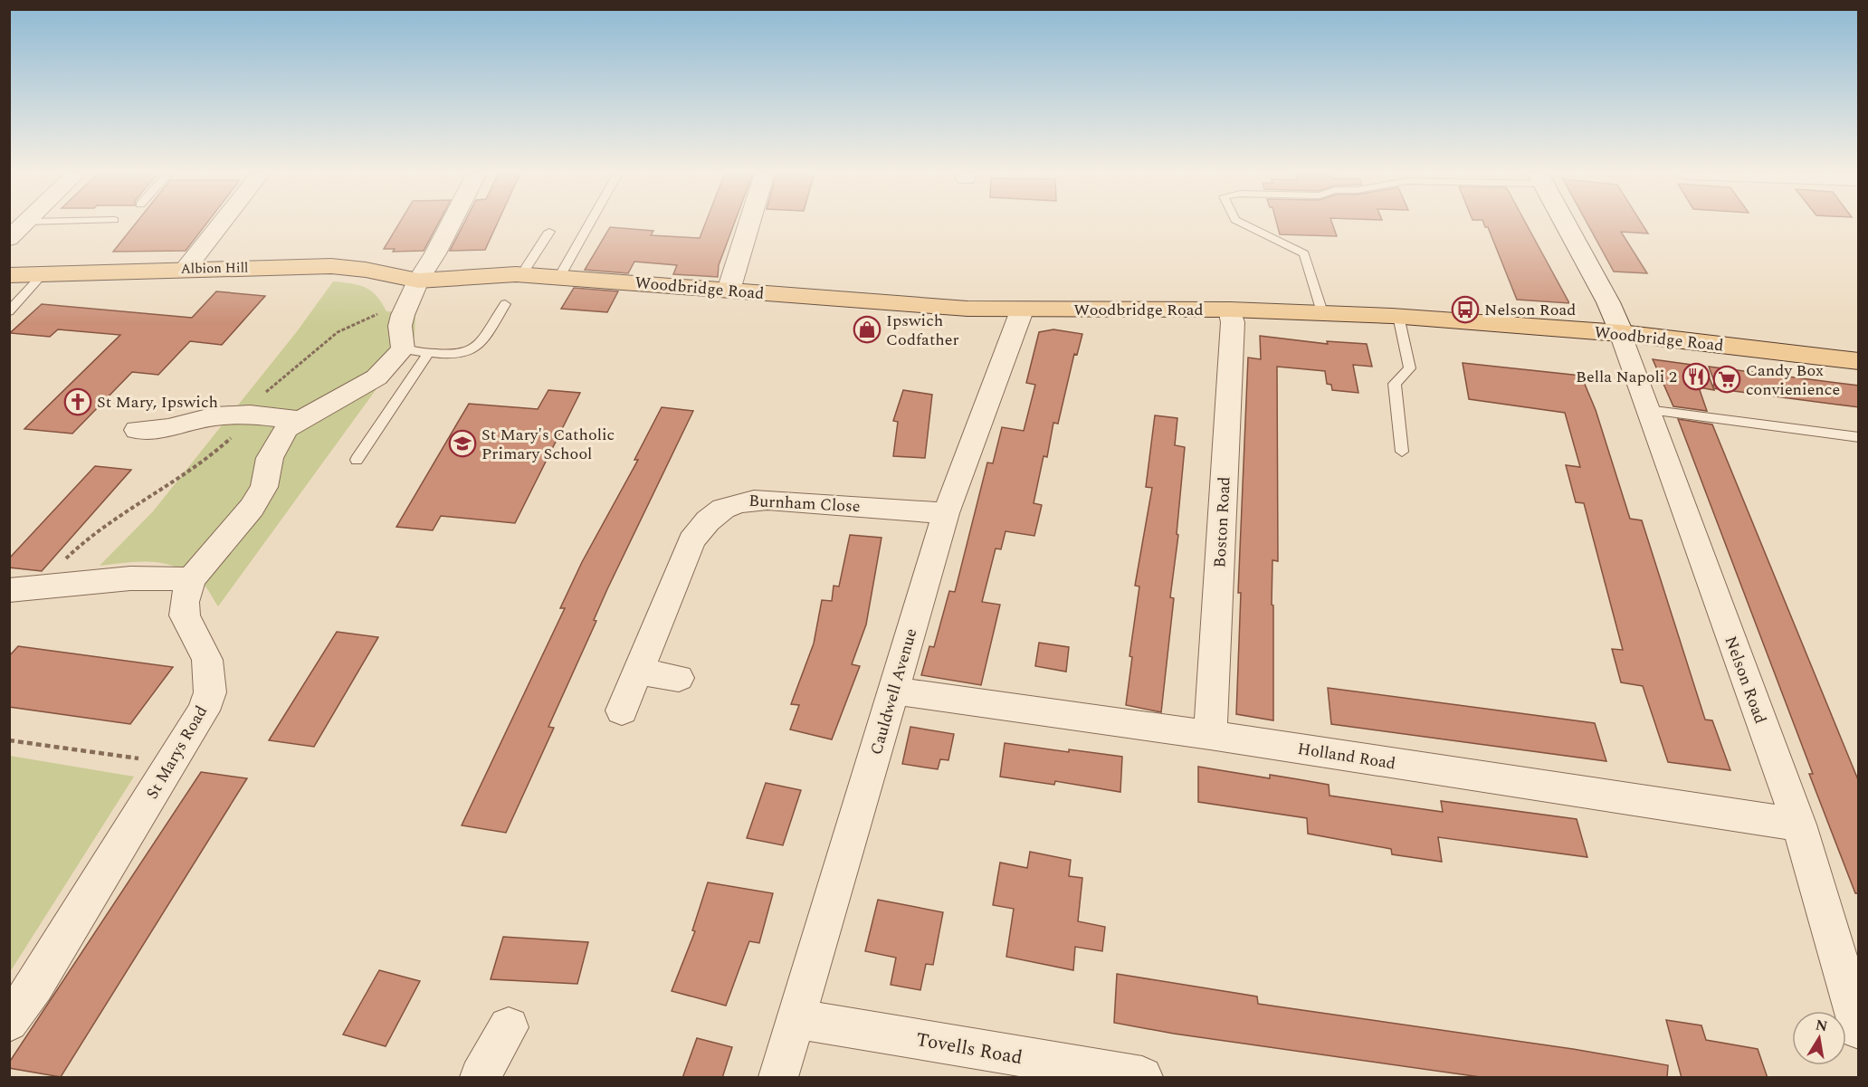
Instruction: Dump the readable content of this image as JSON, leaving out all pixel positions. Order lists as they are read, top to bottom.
{
  "streets": {
    "main road": ["Albion Hill", "Woodbridge Road"],
    "street": [
      "Burnham Close",
      "Boston Road",
      "Nelson Road",
      "Cauldwell Avenue",
      "St Marys Road",
      "Holland Road",
      "Tovells Road"
    ]
  },
  "crossings": [
    ["Albion Hill", "Woodbridge Road"],
    ["Woodbridge Road", "Boston Road"],
    ["Woodbridge Road", "Nelson Road"],
    ["Woodbridge Road", "Cauldwell Avenue"],
    ["Burnham Close", "Cauldwell Avenue"],
    ["Boston Road", "Holland Road"],
    ["Nelson Road", "Holland Road"],
    ["Cauldwell Avenue", "Holland Road"],
    ["Cauldwell Avenue", "Tovells Road"]
  ],
  "places": {
    "bus stop": ["Nelson Road"],
    "shop": ["Ipswich Codfather"],
    "restaurant": ["Bella Napoli 2"],
    "supermarket": ["Candy Box convienience"],
    "church": ["St Mary, Ipswich"],
    "school or university": ["St Mary's Catholic Primary School"]
  },
  "north": "top"
}
